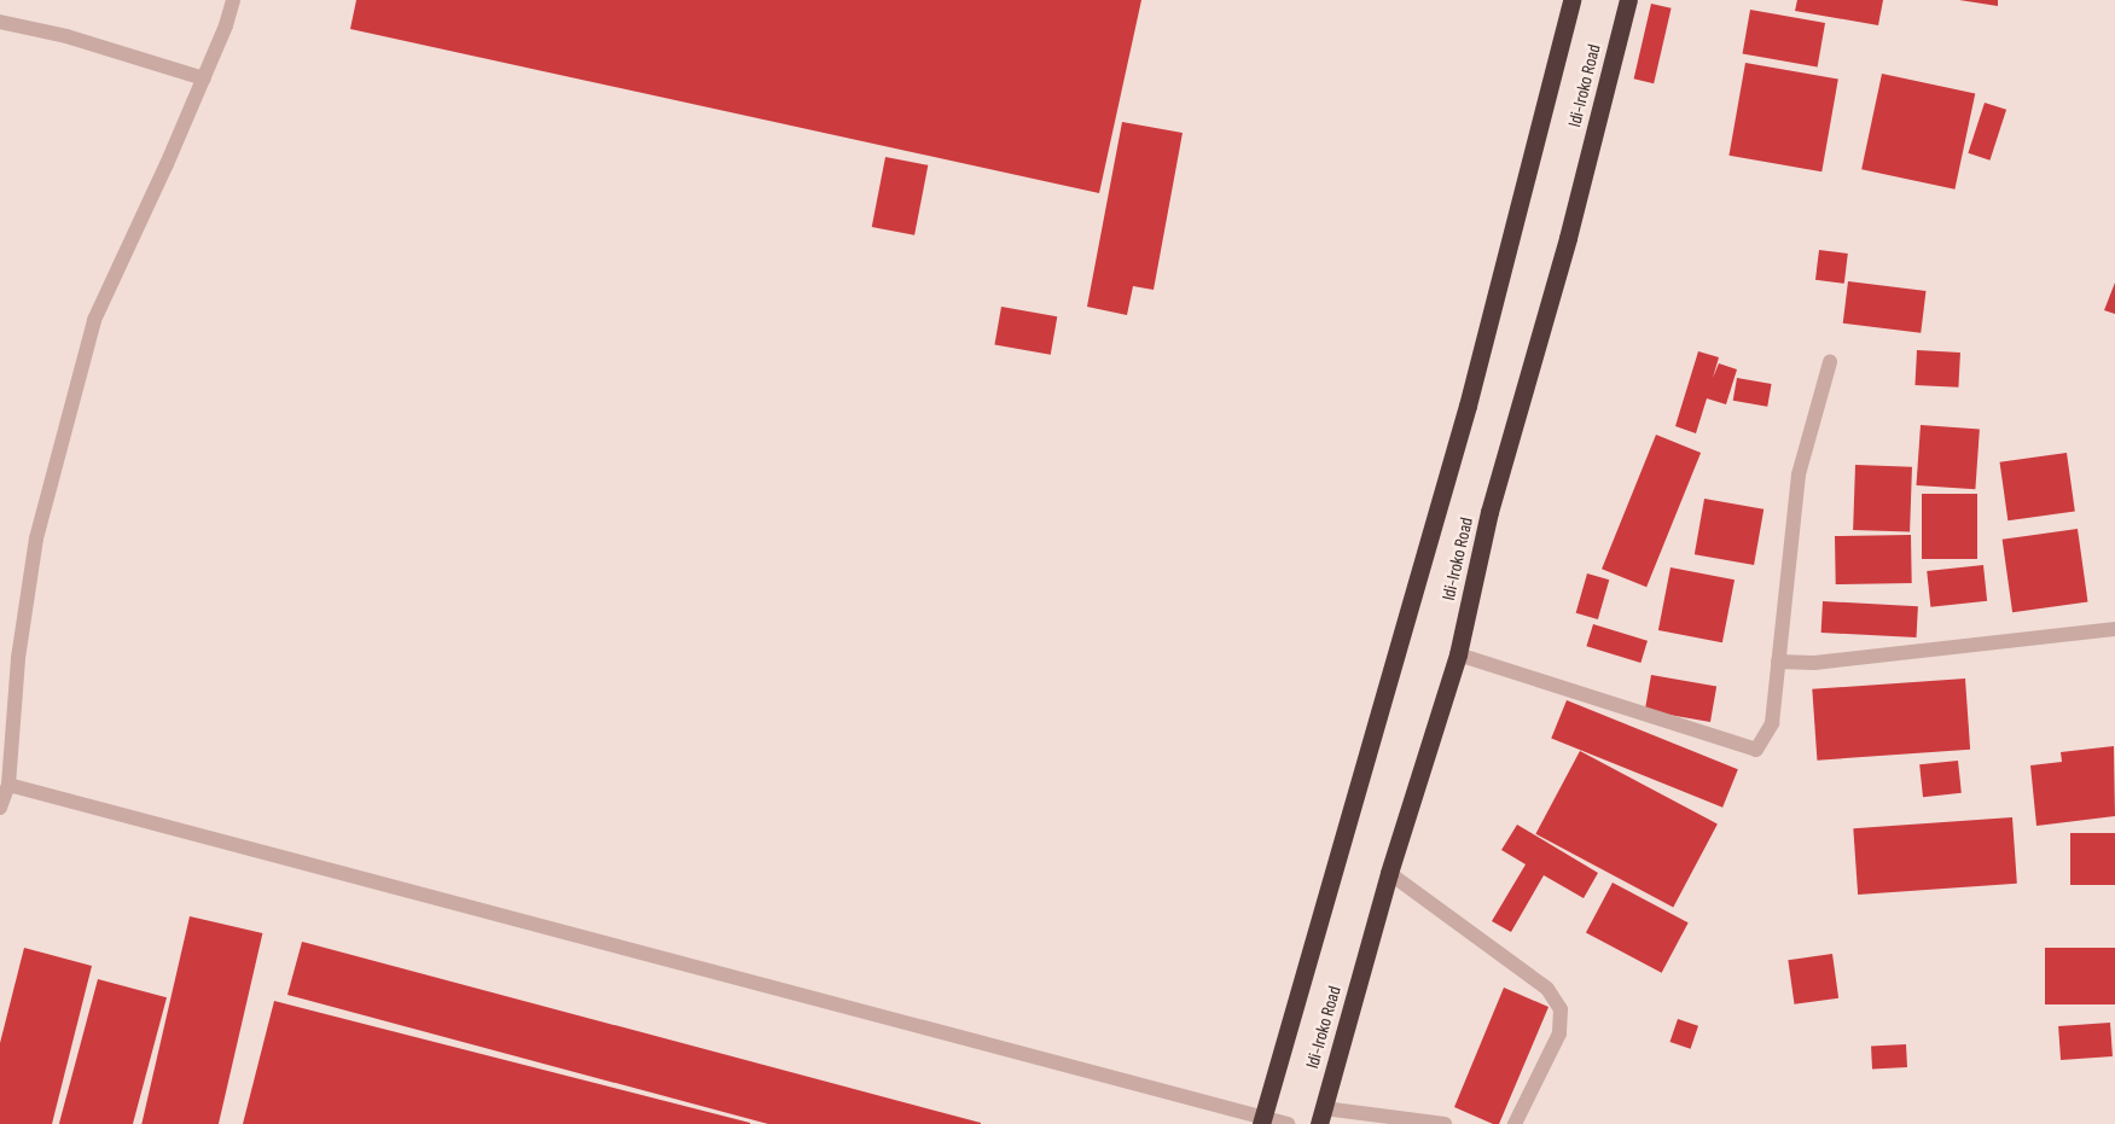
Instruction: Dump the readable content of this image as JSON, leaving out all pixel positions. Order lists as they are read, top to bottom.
{
  "streets": {
    "highway": ["Idi-Iroko Road"]
  }
}
